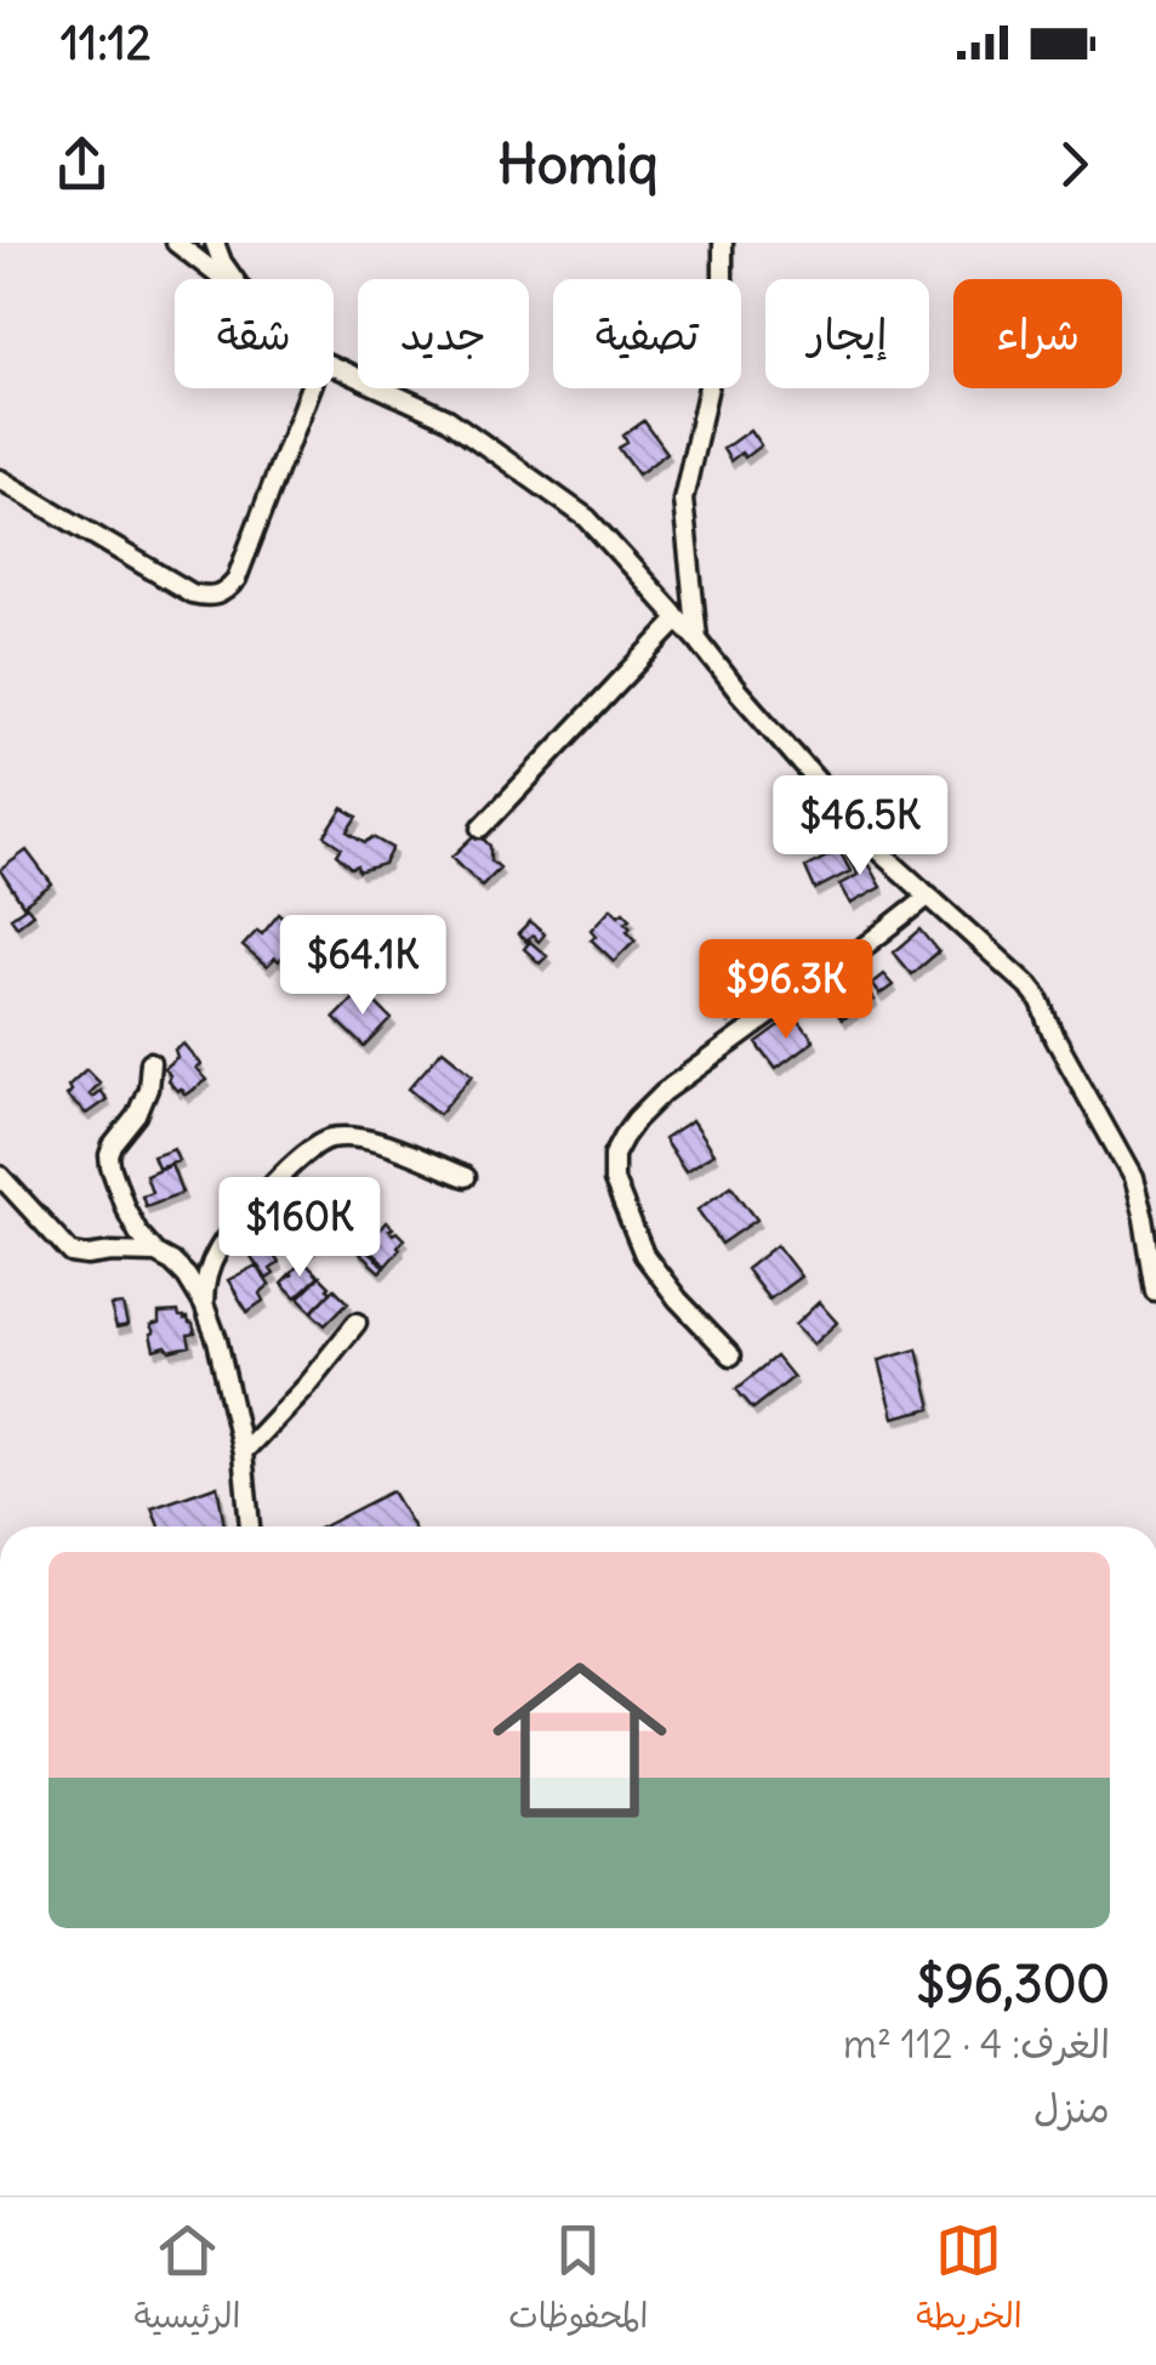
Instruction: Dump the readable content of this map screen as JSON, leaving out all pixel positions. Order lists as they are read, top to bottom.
{
  "page": {
    "status": "11:12",
    "header": "Homiq",
    "chip": [
      "شراء",
      "إيجار",
      "تصفية",
      "جديد",
      "شقة"
    ],
    "price": [
      "$46.5K",
      "$64.1K",
      "$96.3K",
      "$160K"
    ],
    "list": [
      {
        "name": "$96,300",
        "note": "الغرف: 4 · 112 m² · منزل"
      }
    ],
    "tabs": ["الخريطة", "المحفوظات", "الرئيسية"]
  }
}
